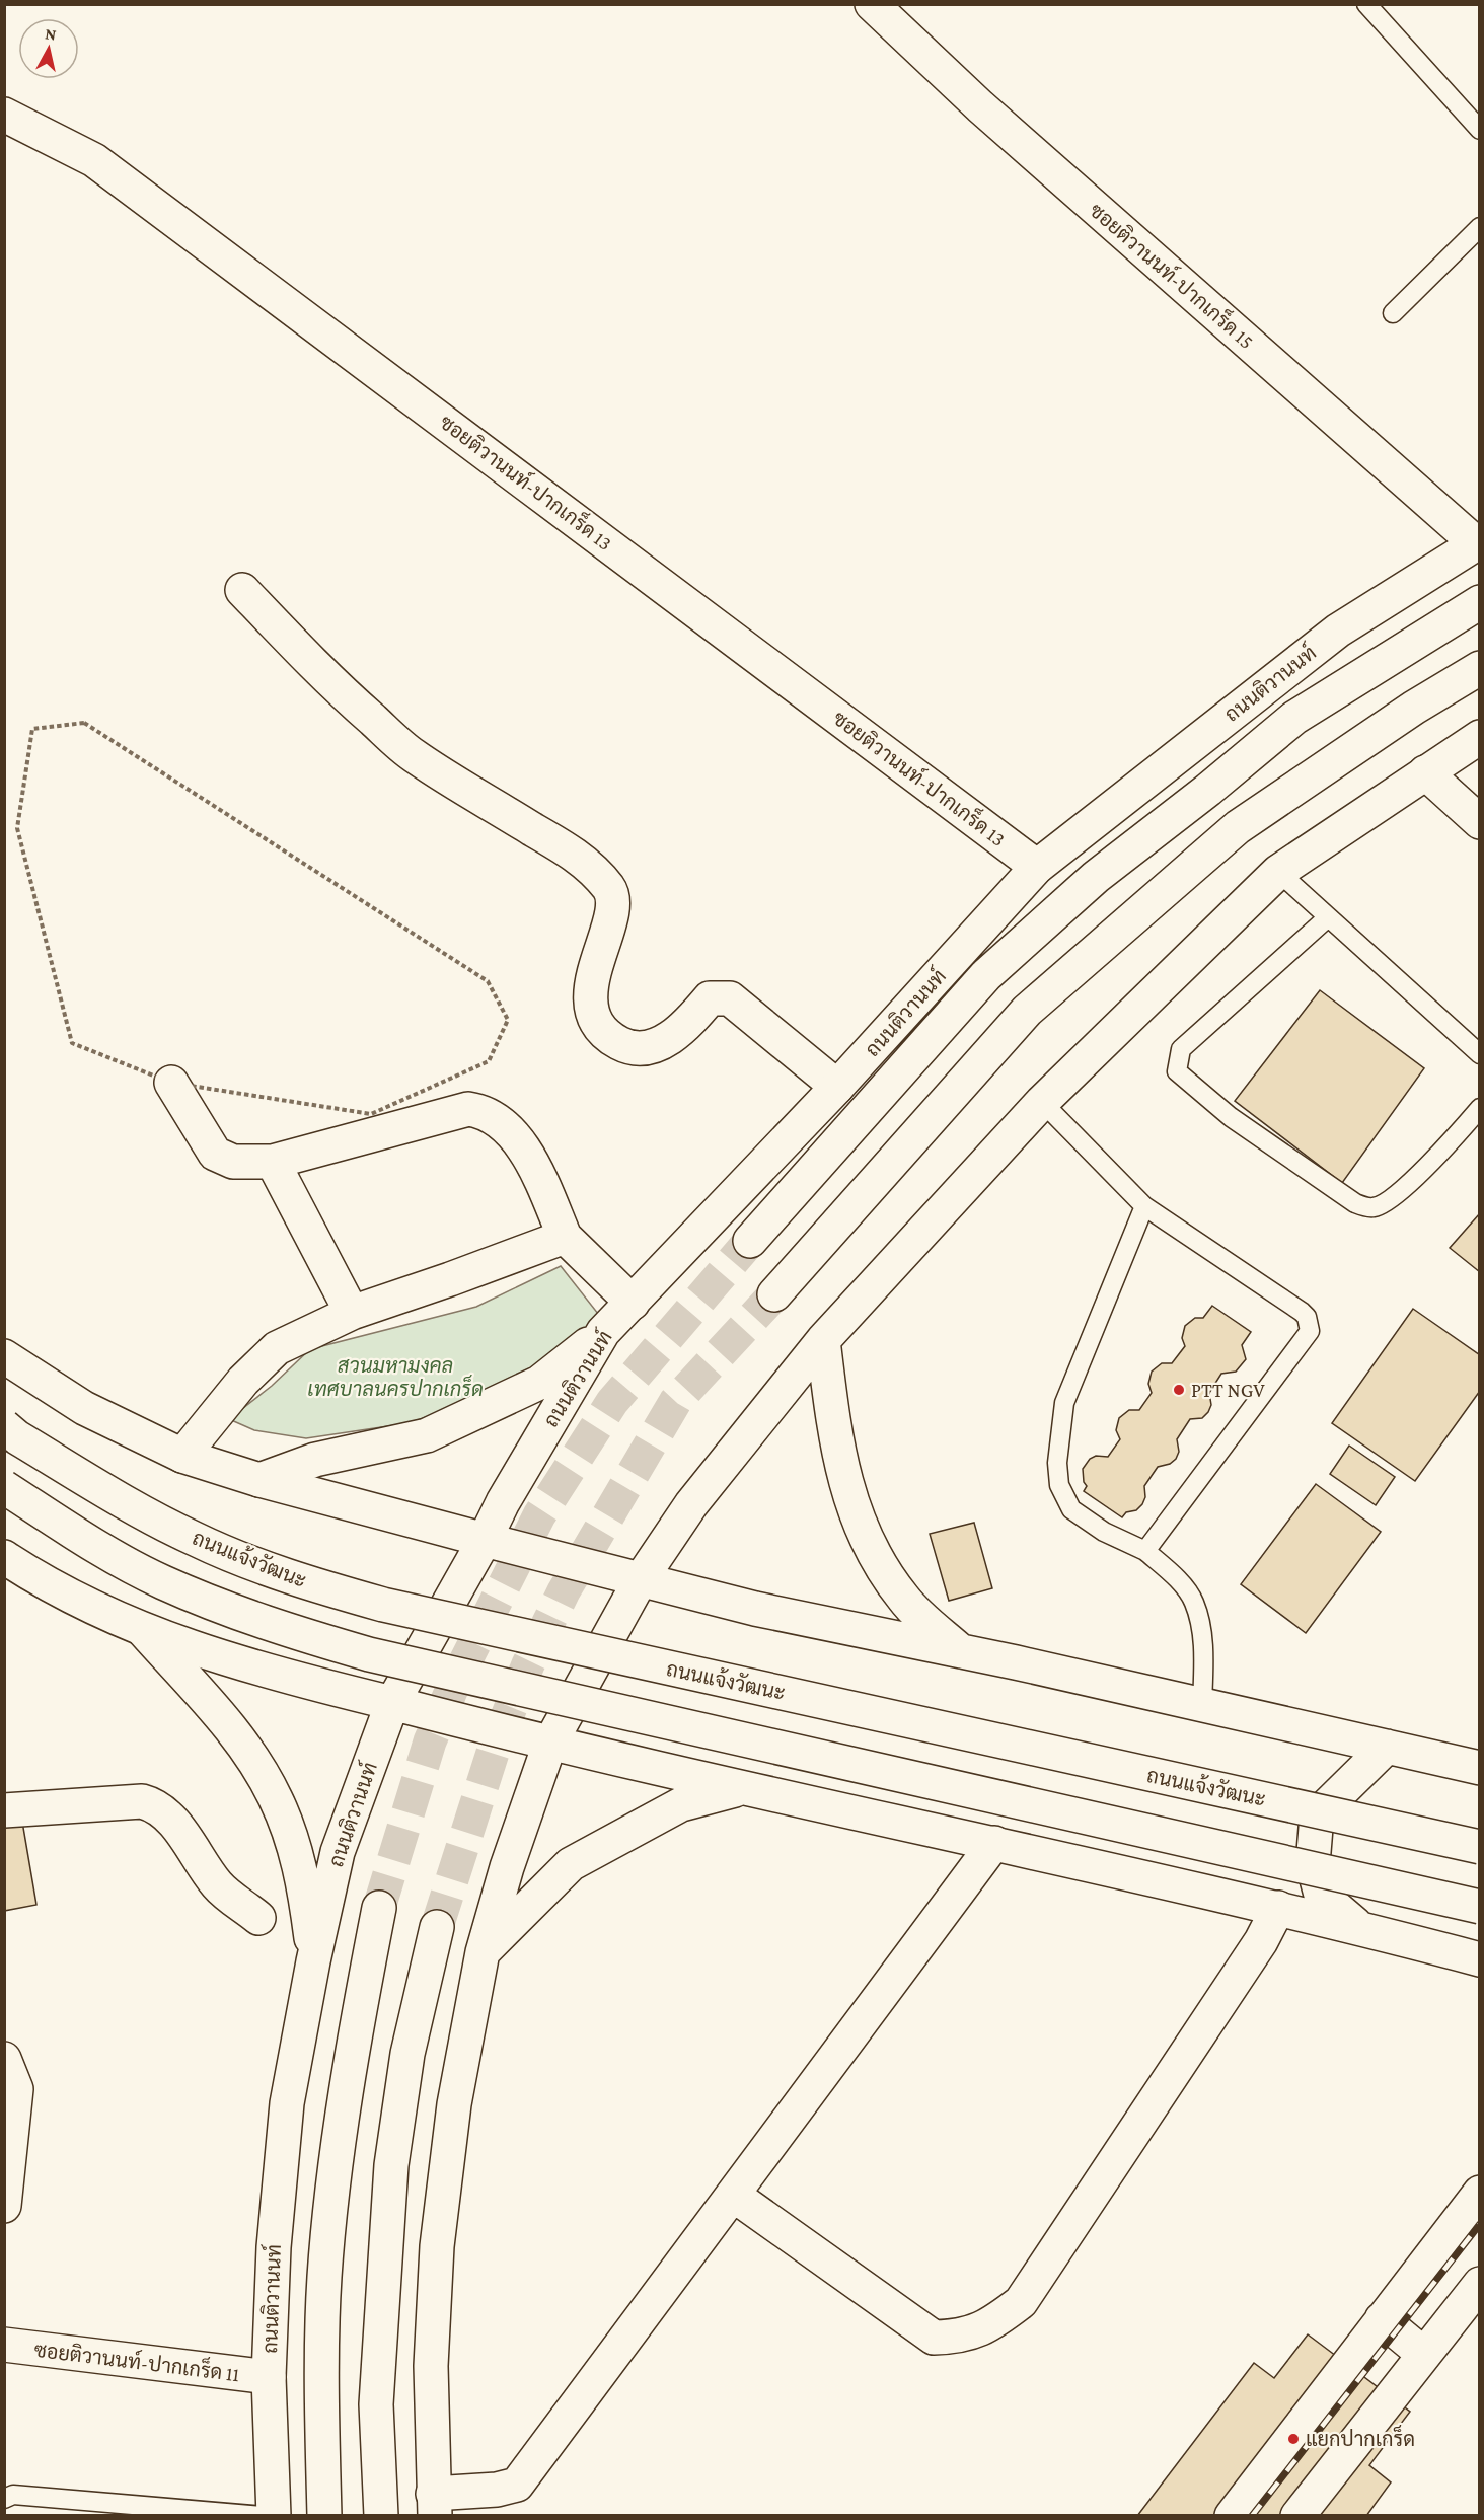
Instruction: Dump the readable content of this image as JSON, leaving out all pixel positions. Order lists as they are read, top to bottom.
{
  "streets": {
    "main road": [
      "ซอยติวานนท์-ปากเกร็ด 15",
      "ซอยติวานนท์-ปากเกร็ด 13",
      "ถนนติวานนท์",
      "ถนนแจ้งวัฒนะ",
      "ซอยติวานนท์-ปากเกร็ด 11"
    ]
  },
  "crossings": [
    ["ซอยติวานนท์-ปากเกร็ด 15", "ถนนติวานนท์"],
    ["ซอยติวานนท์-ปากเกร็ด 13", "ถนนติวานนท์"],
    ["ถนนติวานนท์", "ซอยติวานนท์-ปากเกร็ด 11"]
  ],
  "parks": ["สวนมหามงคล เทศบาลนครปากเกร็ด"],
  "places": ["PTT NGV", "แยกปากเกร็ด"],
  "north": "top"
}
